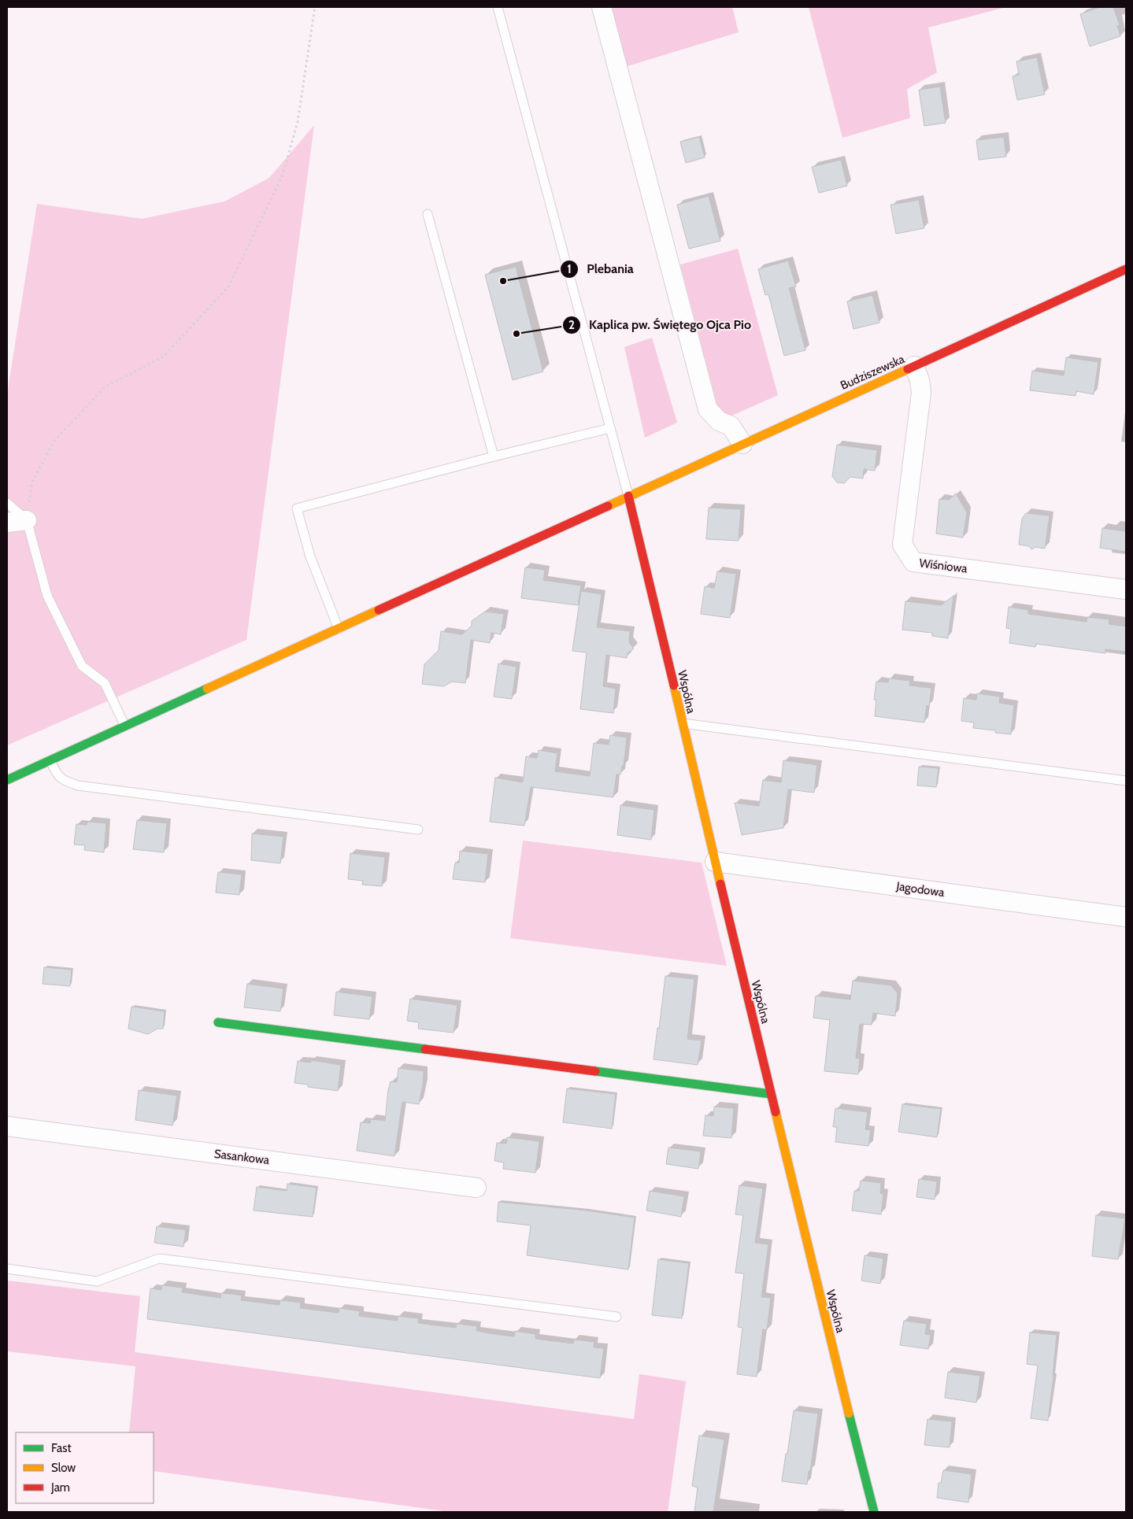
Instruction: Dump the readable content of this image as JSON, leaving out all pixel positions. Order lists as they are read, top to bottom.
{
  "streets": {
    "street": [
      "Budziszewska",
      "Wiśniowa",
      "Wspólna",
      "Jagodowa",
      "Sasankowa"
    ]
  },
  "crossings": [
    ["Budziszewska", "Wiśniowa"],
    ["Budziszewska", "Wspólna"],
    ["Wspólna", "Jagodowa"]
  ],
  "places": ["Plebania", "Kaplica pw. Świętego Ojca Pio"],
  "legend": ["Fast", "Slow", "Jam"]
}
